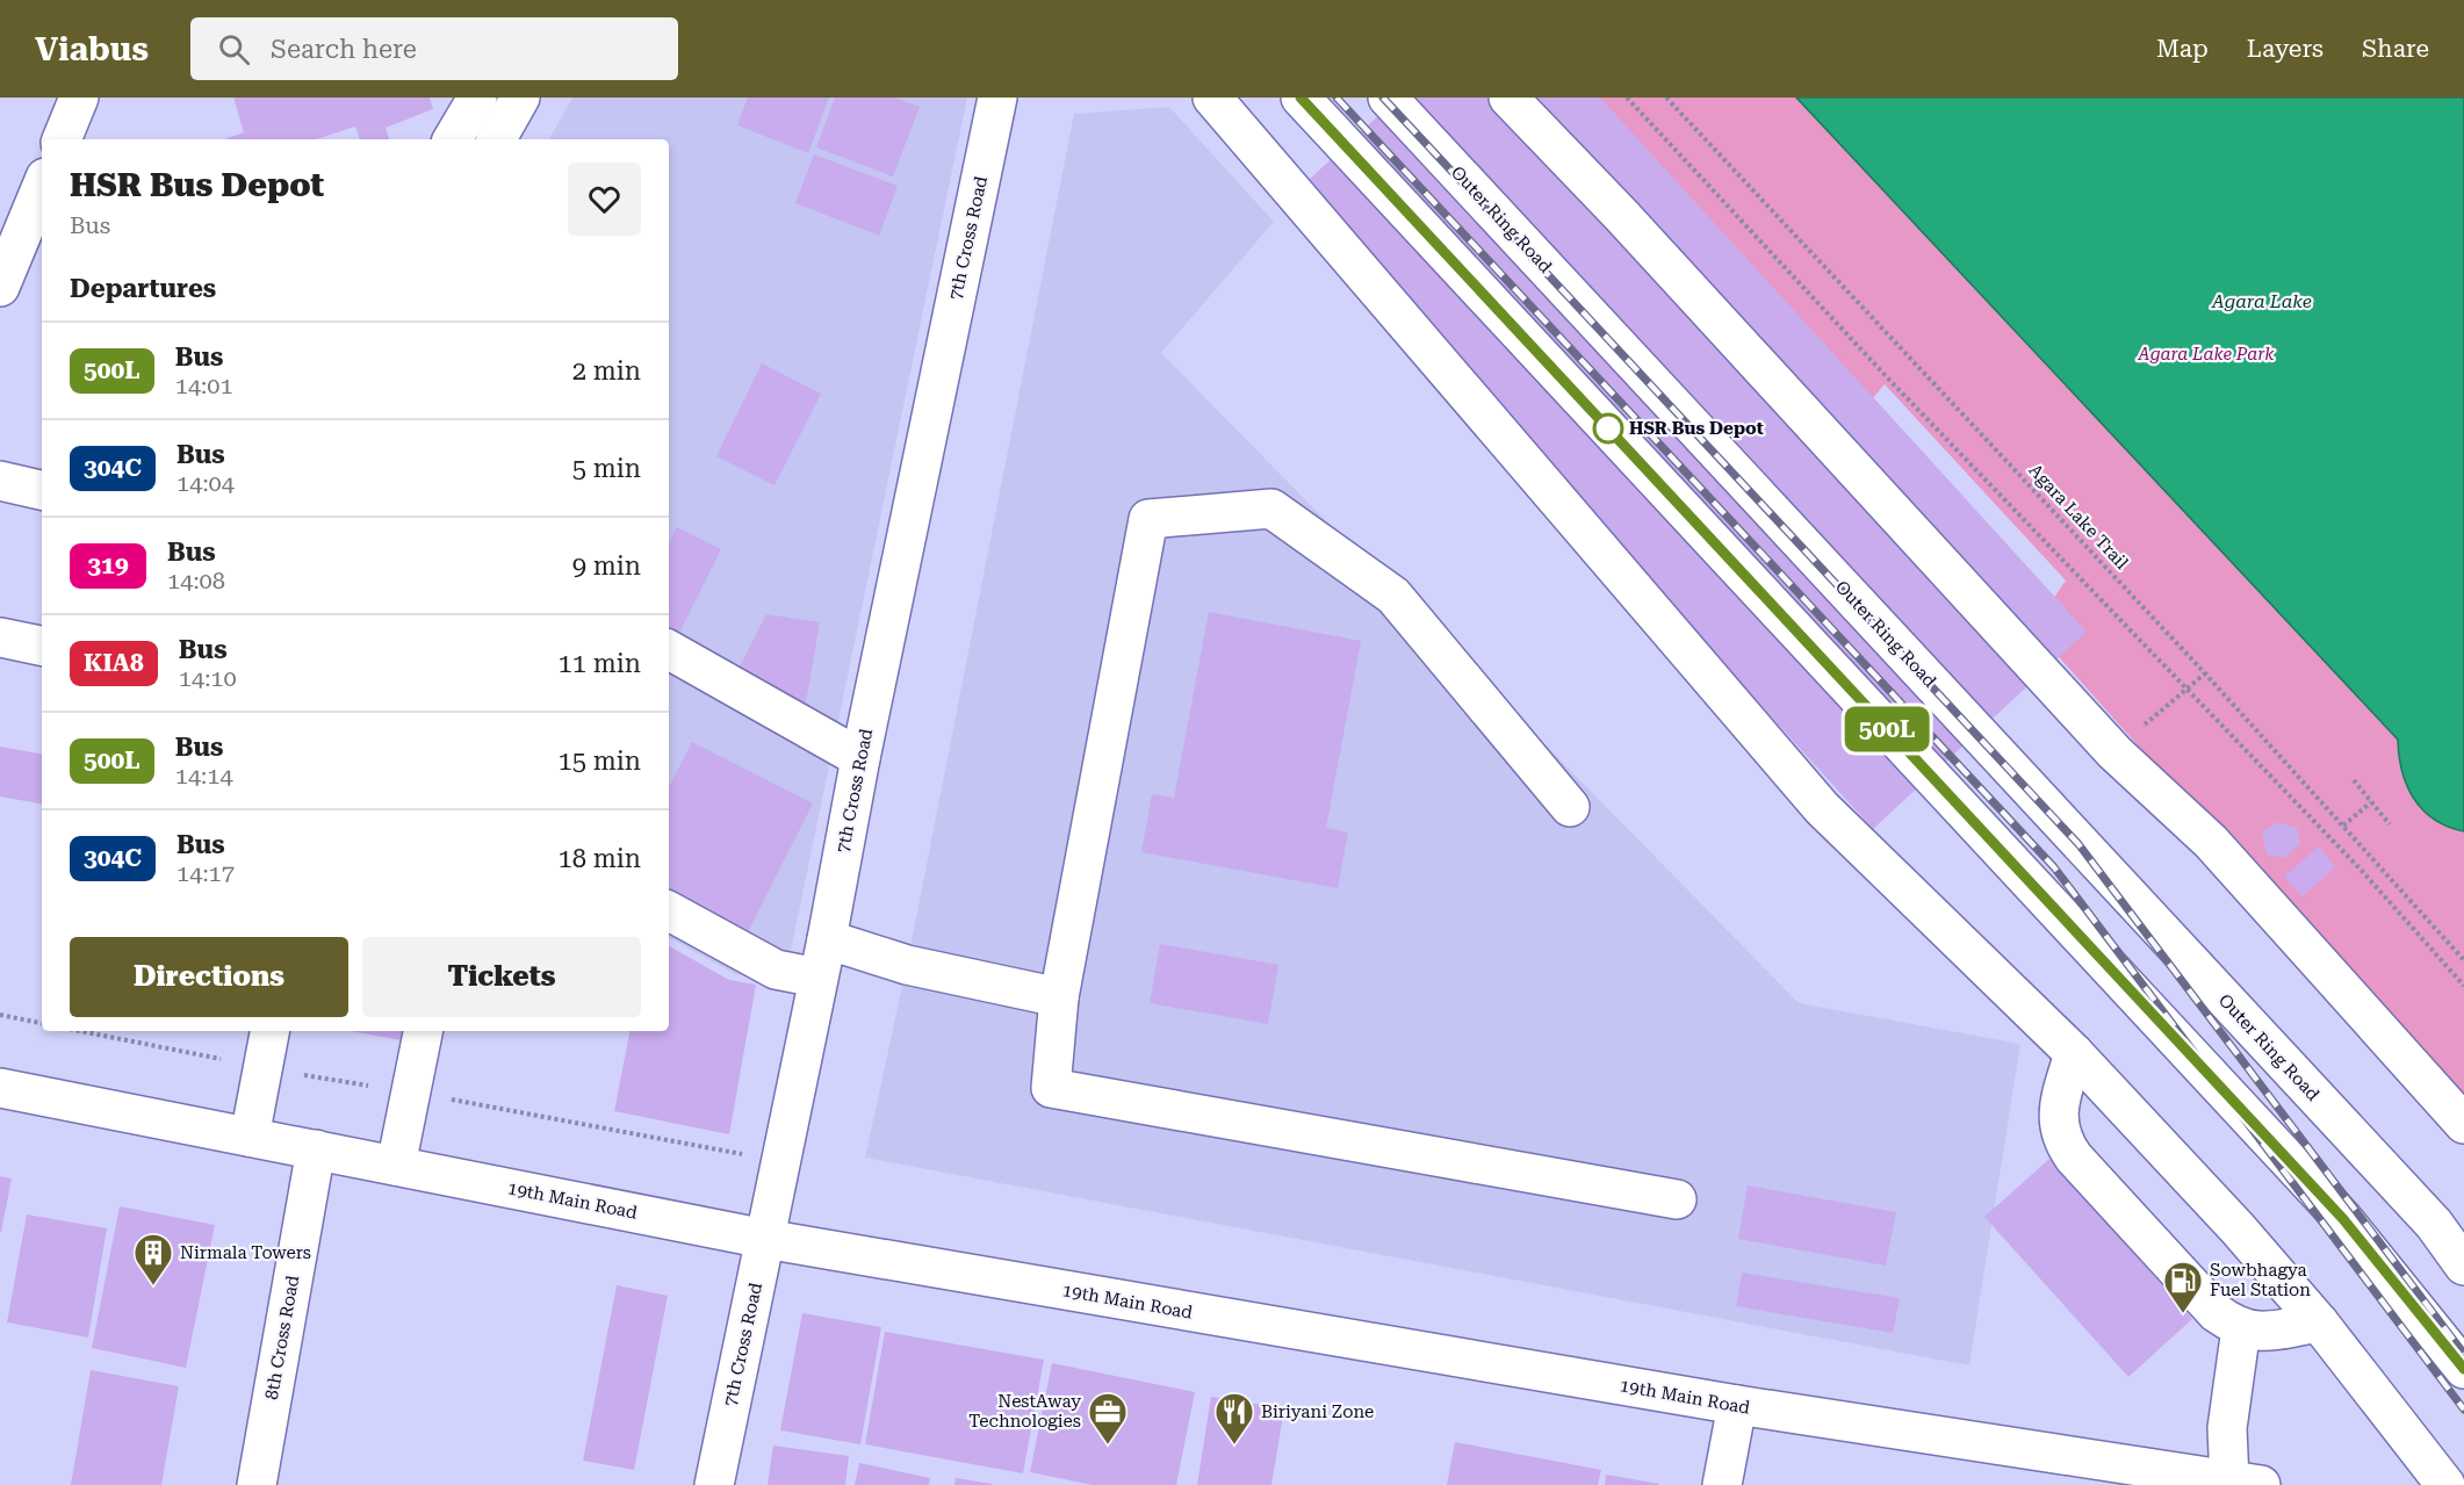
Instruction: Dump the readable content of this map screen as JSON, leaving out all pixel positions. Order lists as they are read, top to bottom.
{
  "streets": {
    "main road": [
      "Outer Ring Road",
      "7th Cross Road",
      "19th Main Road",
      "8th Cross Road"
    ],
    "path": ["Agara Lake Trail"]
  },
  "crossings": [
    ["7th Cross Road", "19th Main Road"],
    ["19th Main Road", "8th Cross Road"]
  ],
  "water": ["Agara Lake"],
  "parks": ["Agara Lake Park"],
  "places": {
    "other": ["HSR Bus Depot"],
    "building": ["Nirmala Towers"],
    "fuel station": ["Sowbhagya Fuel Station"],
    "office": ["NestAway Technologies"],
    "restaurant": ["Biriyani Zone"]
  },
  "lines": ["bus line 500L"],
  "page": {
    "header": "Viabus",
    "search": "Search here",
    "nav": ["Map", "Layers", "Share"],
    "on_map": "500L",
    "heading": [
      ["HSR Bus Depot", "Bus"],
      "Departures"
    ],
    "list": [
      {
        "mark": "500L",
        "name": "Bus",
        "note": "14:01",
        "value": "2 min"
      },
      {
        "mark": "304C",
        "name": "Bus",
        "note": "14:04",
        "value": "5 min"
      },
      {
        "mark": "319",
        "name": "Bus",
        "note": "14:08",
        "value": "9 min"
      },
      {
        "mark": "KIA8",
        "name": "Bus",
        "note": "14:10",
        "value": "11 min"
      },
      {
        "mark": "500L",
        "name": "Bus",
        "note": "14:14",
        "value": "15 min"
      },
      {
        "mark": "304C",
        "name": "Bus",
        "note": "14:17",
        "value": "18 min"
      }
    ],
    "buttons": ["Directions", "Tickets"]
  }
}
